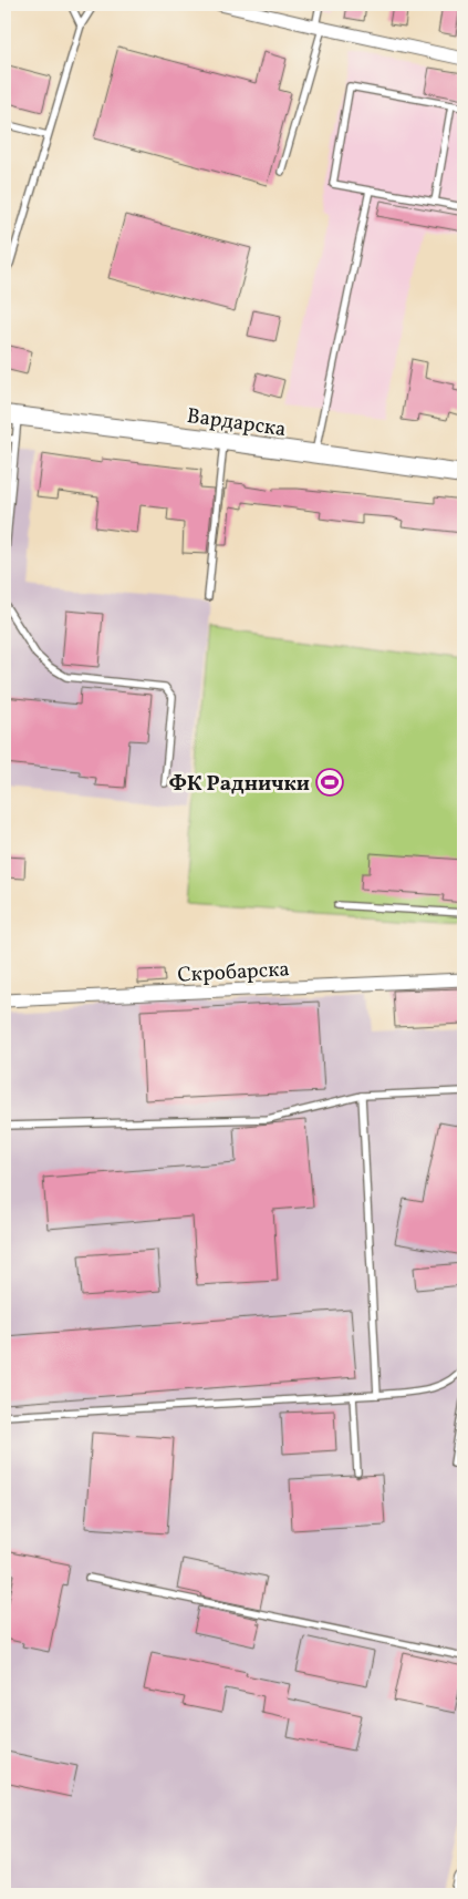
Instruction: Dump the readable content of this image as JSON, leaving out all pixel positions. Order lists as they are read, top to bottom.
{
  "streets": {
    "street": ["Вардарска", "Скробарска"]
  },
  "places": {
    "sports": ["ФК Раднички"]
  }
}
